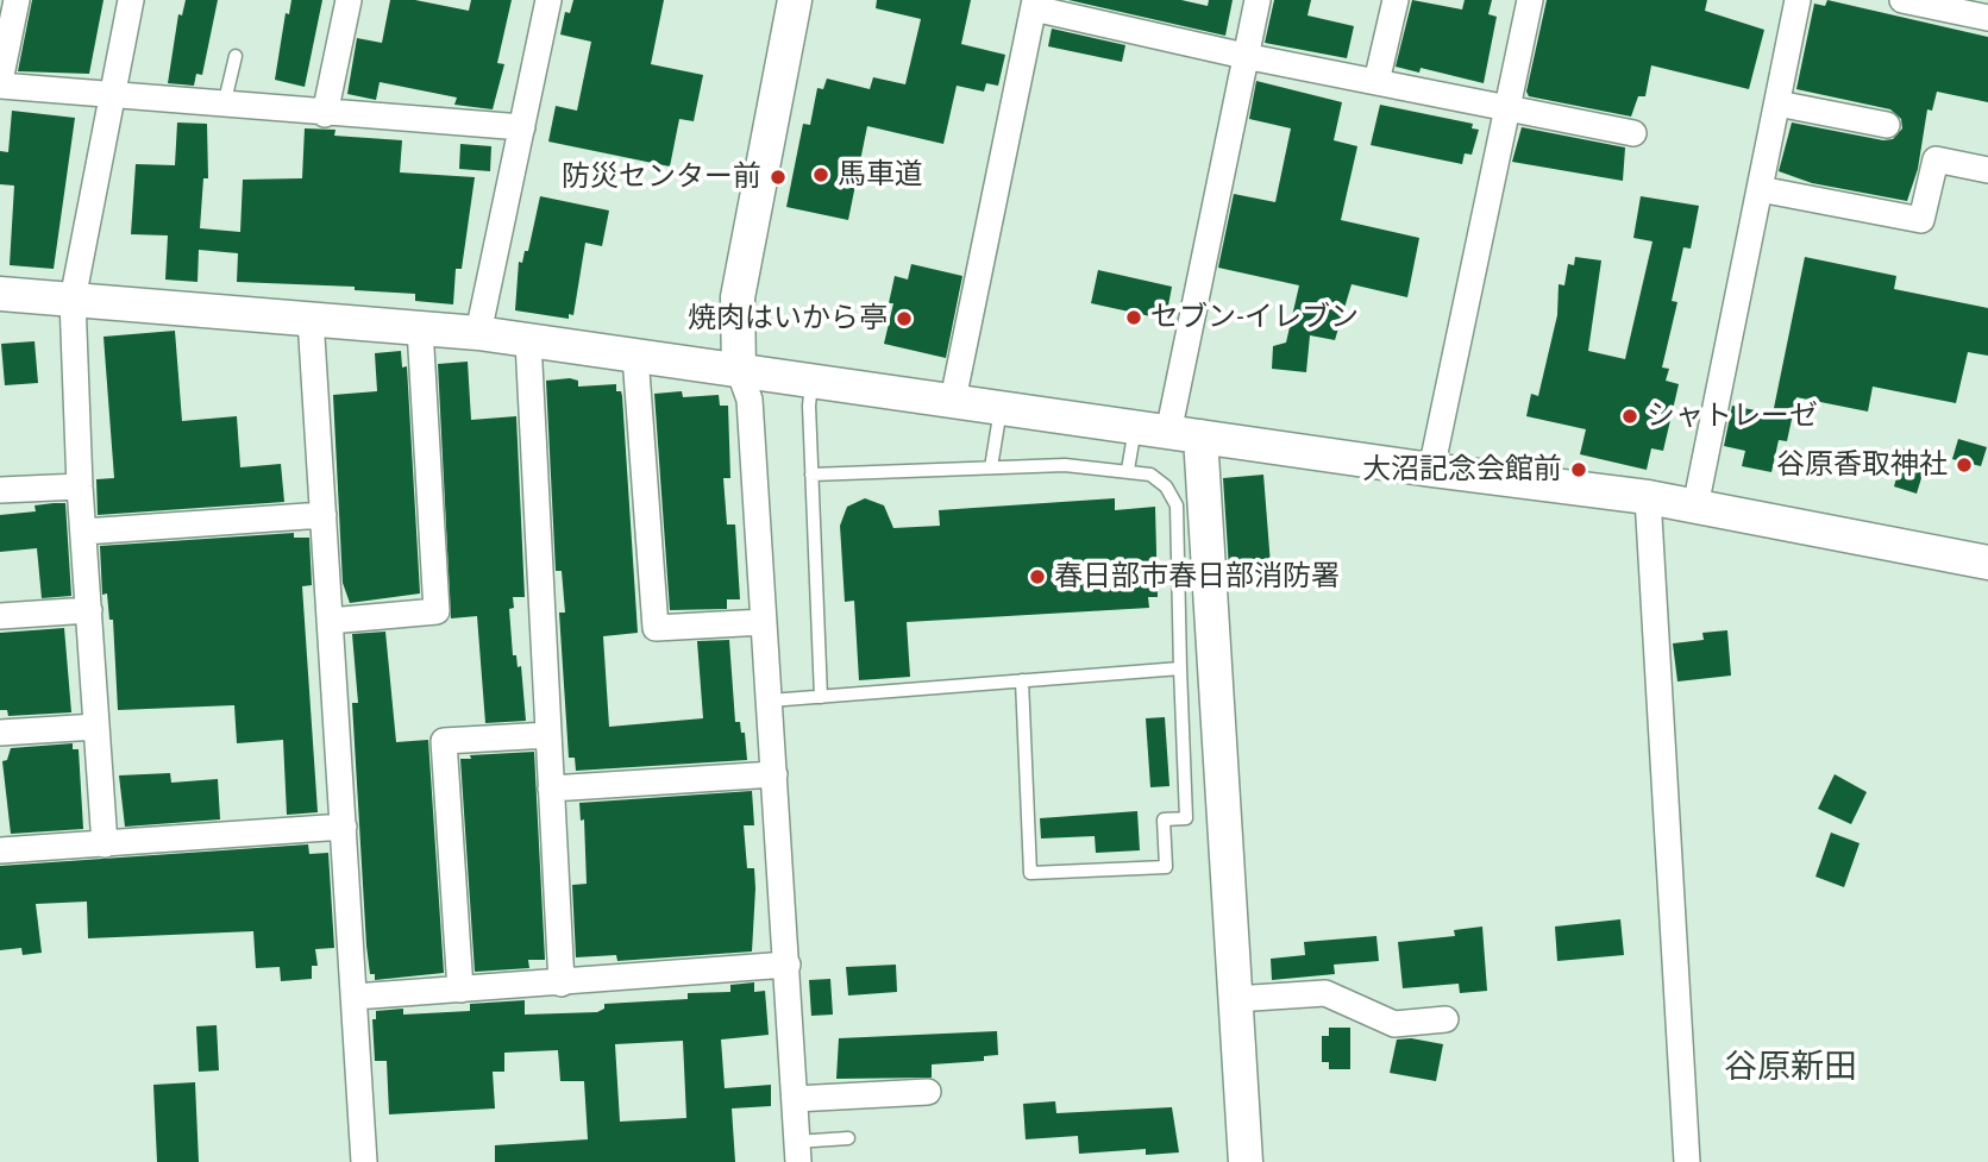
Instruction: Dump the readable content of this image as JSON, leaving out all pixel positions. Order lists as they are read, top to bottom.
{
  "districts": ["谷原新田"],
  "places": [
    "馬車道",
    "防災センター前",
    "セブン-イレブン",
    "焼肉はいから亭",
    "シャトレーゼ",
    "谷原香取神社",
    "大沼記念会館前",
    "春日部市春日部消防署"
  ]
}
